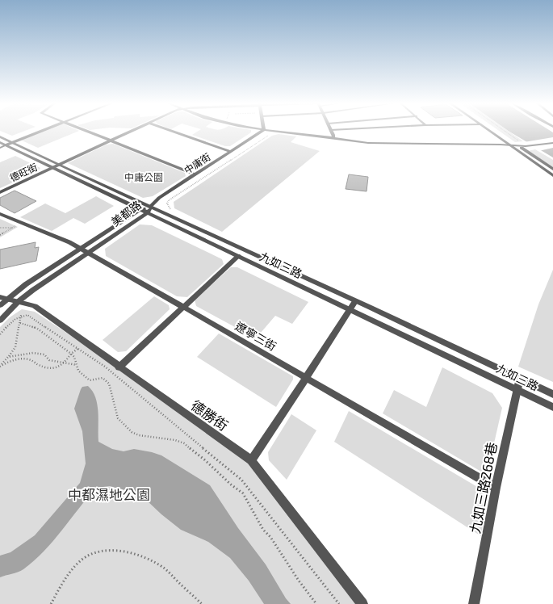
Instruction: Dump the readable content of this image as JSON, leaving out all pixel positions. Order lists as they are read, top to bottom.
{
  "streets": {
    "street": [
      "中庸街",
      "德旺街",
      "美都路",
      "九如三路",
      "遼寧三街",
      "德勝街",
      "九如三路268巷"
    ]
  },
  "crossings": [
    ["中庸街", "美都路"],
    ["中庸街", "九如三路"],
    ["德旺街", "九如三路"],
    ["美都路", "九如三路"],
    ["美都路", "遼寧三街"],
    ["美都路", "德勝街"],
    ["九如三路", "九如三路268巷"],
    ["遼寧三街", "九如三路268巷"]
  ],
  "parks": ["中庸公園", "中都濕地公園"]
}
